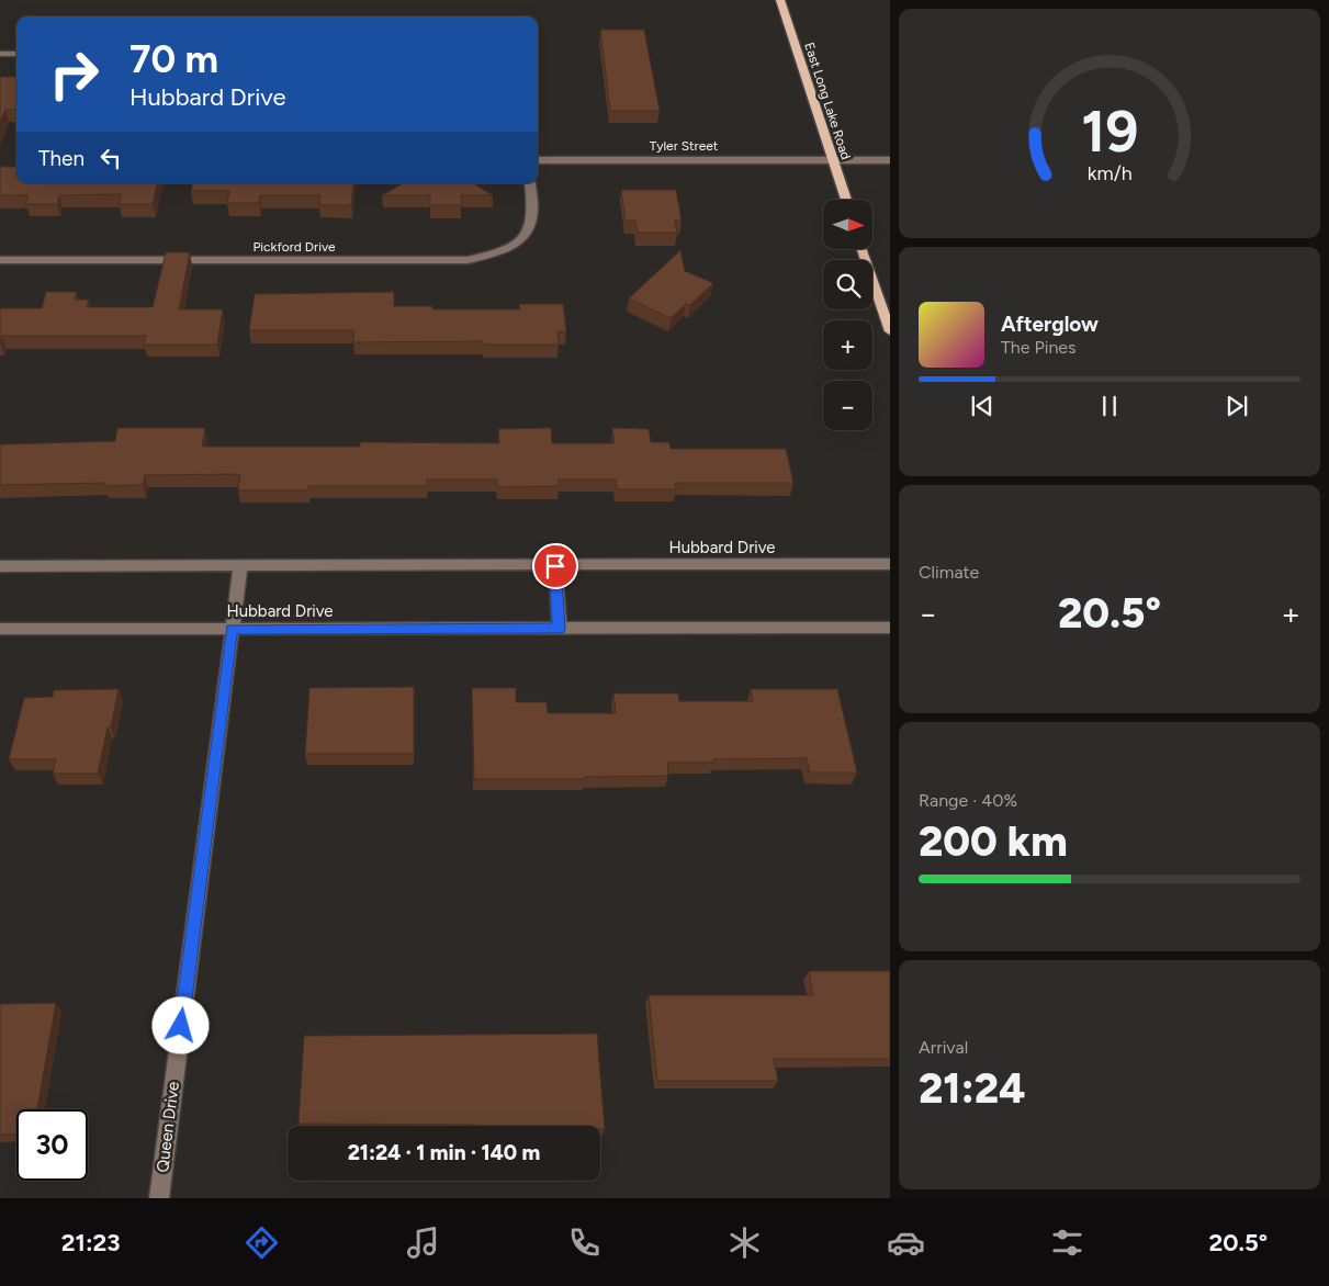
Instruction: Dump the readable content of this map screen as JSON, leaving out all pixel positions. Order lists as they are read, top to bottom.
{
  "streets": {
    "main road": ["East Long Lake Road"],
    "street": [
      "Tyler Street",
      "Pickford Drive",
      "Hubbard Drive",
      "Queen Drive"
    ]
  },
  "crossings": [
    ["East Long Lake Road", "Tyler Street"],
    ["Hubbard Drive", "Queen Drive"]
  ],
  "north": "right",
  "page": {
    "turn": ["70 m", "Hubbard Drive"],
    "then": "Then",
    "map_buttons": ["+", "−"],
    "song": ["Afterglow", "The Pines"],
    "tile": [
      "Climate",
      ["Range · 40%", "200 km"],
      ["Arrival", "21:24"]
    ],
    "heat": ["−", "20.5°", "+"],
    "limit": "30",
    "trip": "21:24 · 1 min · 140 m",
    "tabs": ["21:23", "20.5°"],
    "gauge": ["19", "km/h"]
  }
}
